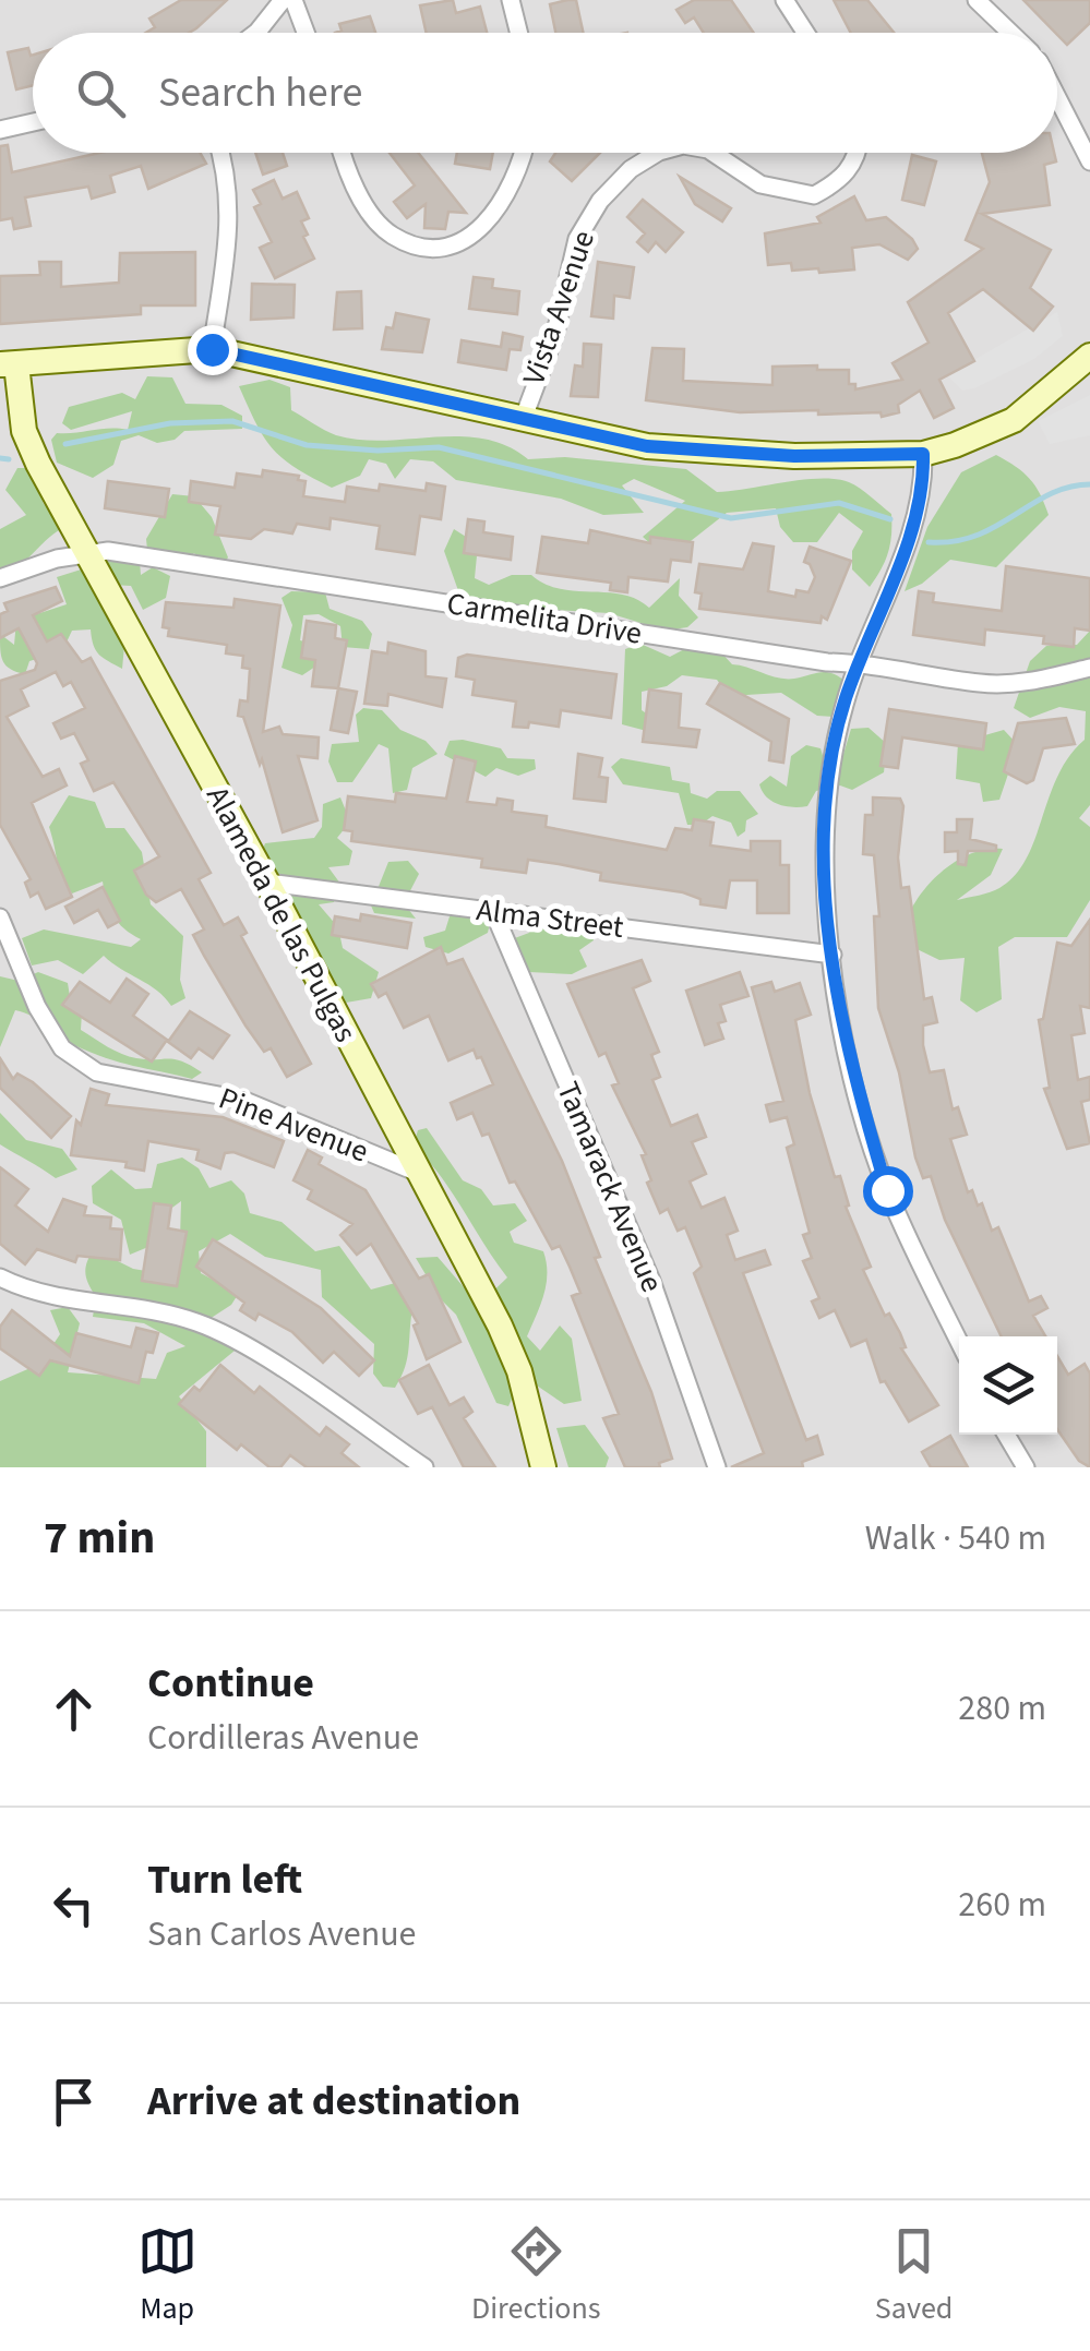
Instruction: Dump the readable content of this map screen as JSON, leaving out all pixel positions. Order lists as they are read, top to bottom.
{
  "streets": {
    "main road": ["Alameda de las Pulgas"],
    "street": [
      "Vista Avenue",
      "Carmelita Drive",
      "Alma Street",
      "Pine Avenue",
      "Tamarack Avenue"
    ]
  },
  "crossings": [
    ["Carmelita Drive", "Alameda de las Pulgas"],
    ["Alameda de las Pulgas", "Alma Street"],
    ["Alameda de las Pulgas", "Pine Avenue"],
    ["Alma Street", "Tamarack Avenue"]
  ],
  "page": {
    "search": "Search here",
    "heading": ["7 min", "Walk · 540 m"],
    "list": [
      ["Continue", "Cordilleras Avenue", "280 m"],
      ["Turn left", "San Carlos Avenue", "260 m"],
      "Arrive at destination"
    ],
    "nav": ["Map", "Directions", "Saved"]
  }
}
